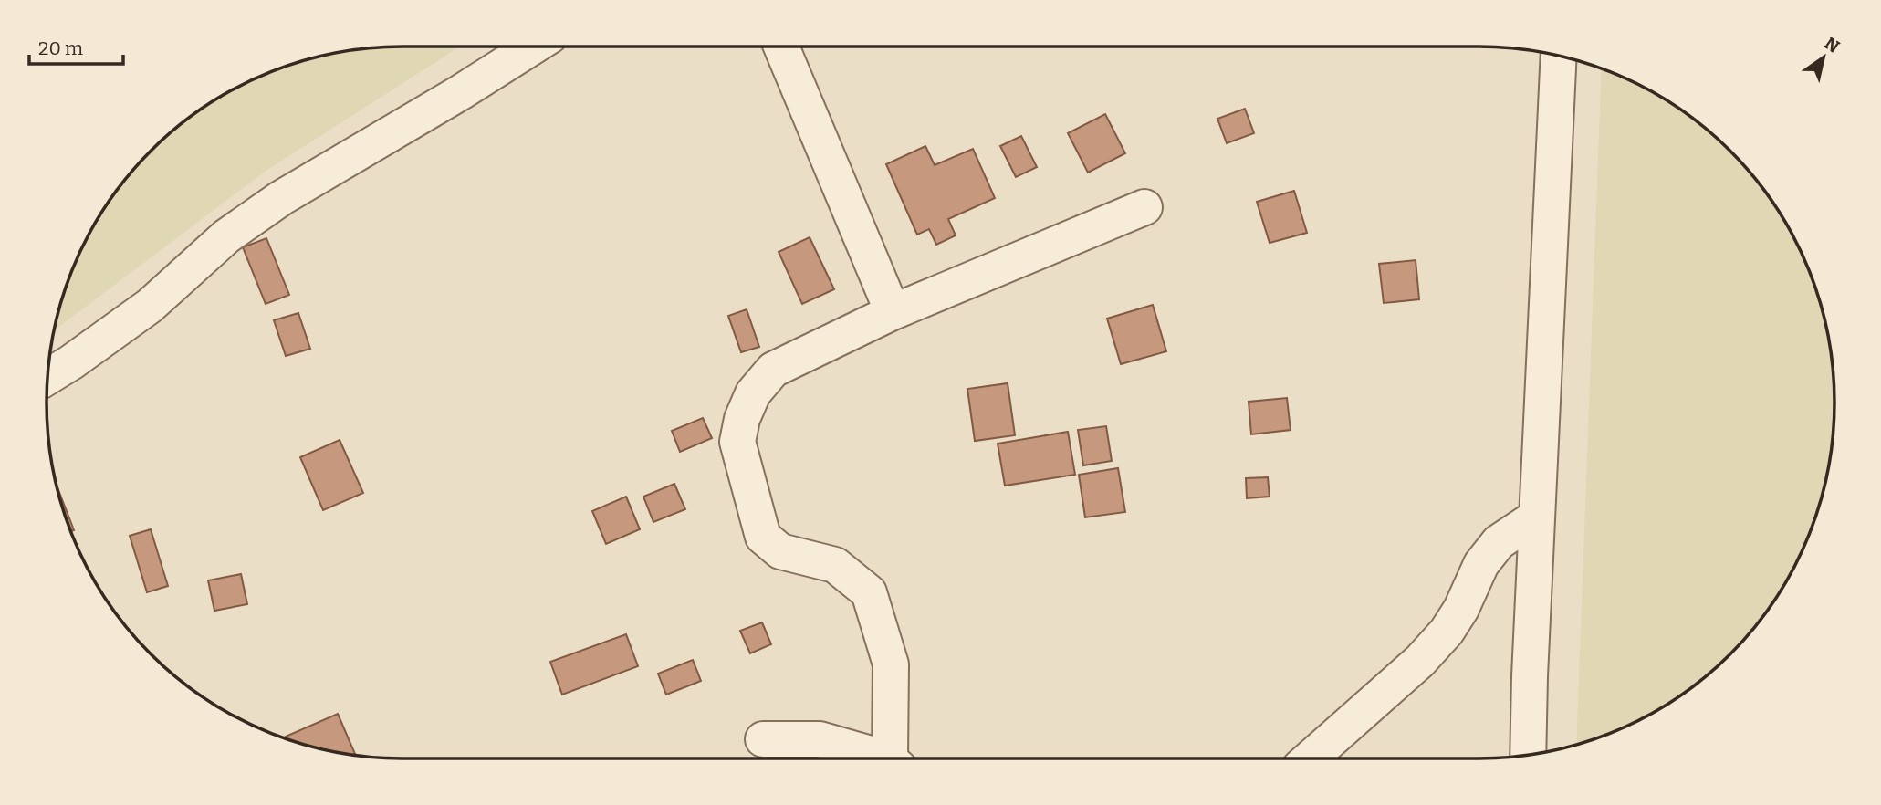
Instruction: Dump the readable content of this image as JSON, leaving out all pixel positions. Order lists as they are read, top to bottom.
{
  "scale_bar": "20 m",
  "north": "top right"
}
